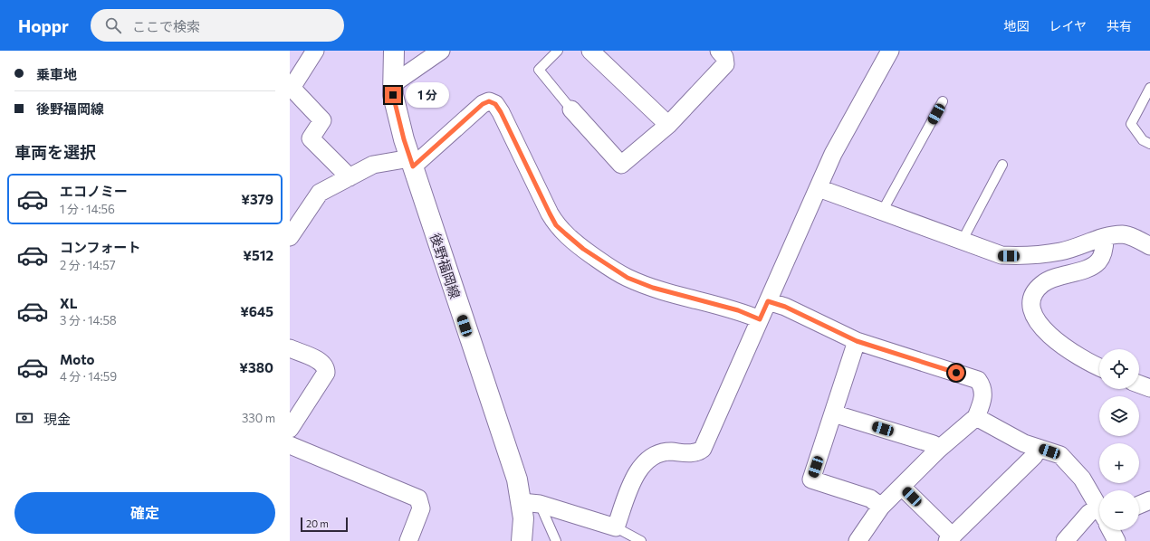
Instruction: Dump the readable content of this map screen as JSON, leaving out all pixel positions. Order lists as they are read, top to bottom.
{
  "streets": {
    "main road": ["後野福岡線"]
  },
  "scale_bar": "20 m",
  "page": {
    "header": "Hoppr",
    "search": "ここで検索",
    "nav": ["地図", "レイヤ", "共有"],
    "banner": ["乗車地", "後野福岡線"],
    "bubble": "1 分",
    "heading": "車両を選択",
    "list": [
      {
        "name": "エコノミー",
        "note": "1 分 · 14:56",
        "value": "¥379"
      },
      {
        "name": "コンフォート",
        "note": "2 分 · 14:57",
        "value": "¥512"
      },
      {
        "name": "XL",
        "note": "3 分 · 14:58",
        "value": "¥645"
      },
      {
        "name": "Moto",
        "note": "4 分 · 14:59",
        "value": "¥380"
      }
    ],
    "map_buttons": ["+", "−"],
    "pay": ["現金", "330 m"],
    "buttons": "確定",
    "scale": "20 m"
  }
}
